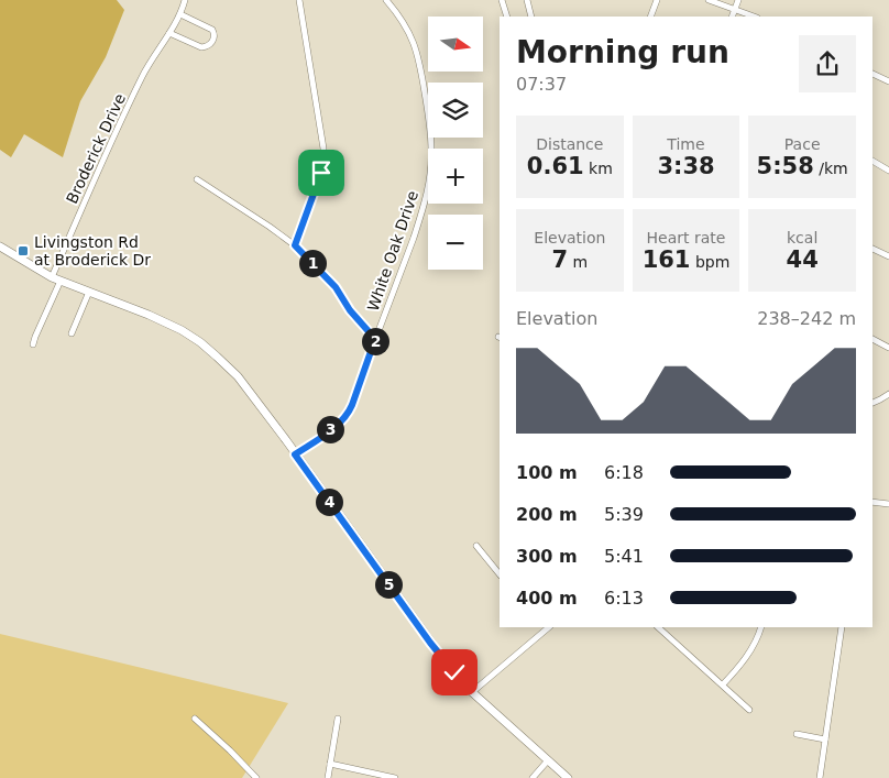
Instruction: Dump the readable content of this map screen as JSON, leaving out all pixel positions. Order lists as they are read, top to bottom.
{
  "streets": {
    "street": ["Broderick Drive", "White Oak Drive"]
  },
  "places": {
    "transit": ["Livingston Rd at Broderick Dr"]
  },
  "north": "right",
  "page": {
    "map_buttons": ["+", "−"],
    "heading": ["Morning run", "07:37"],
    "stats": [
      ["Distance", "0.61 km"],
      ["Time", "3:38"],
      ["Pace", "5:58 /km"],
      ["Elevation", "7 m"],
      ["Heart rate", "161 bpm"],
      ["kcal", "44"]
    ],
    "pins": [
      "1",
      "2",
      "3",
      "4",
      "5"
    ],
    "chart": ["Elevation", "238–242 m"],
    "list": [
      {
        "name": "100 m",
        "note": "6:18"
      },
      {
        "name": "200 m",
        "note": "5:39"
      },
      {
        "name": "300 m",
        "note": "5:41"
      },
      {
        "name": "400 m",
        "note": "6:13"
      }
    ]
  }
}
